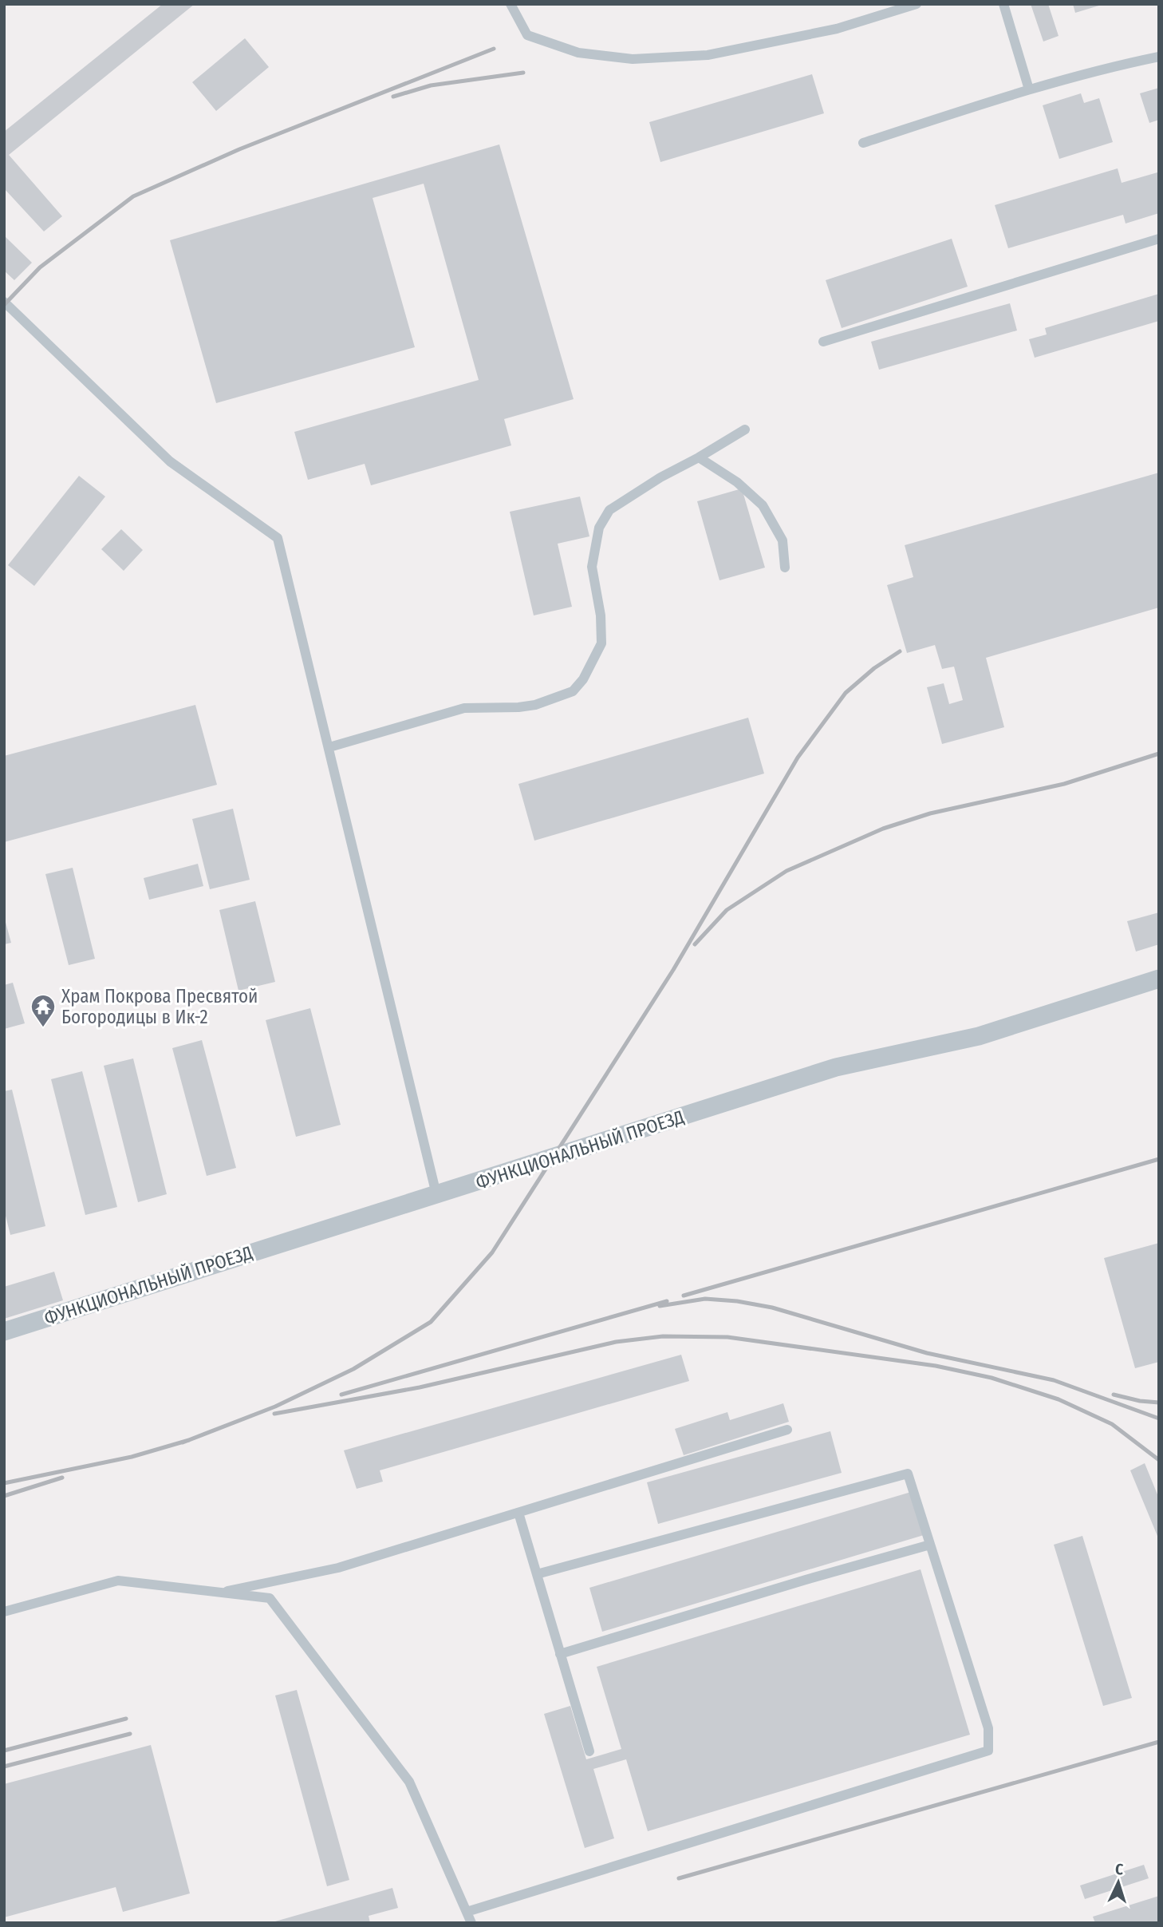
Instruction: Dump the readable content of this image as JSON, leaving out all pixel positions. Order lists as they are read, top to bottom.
{
  "streets": {
    "street": ["ФУНКЦИОНАЛЬНЫЙ ПРОЕЗД"]
  },
  "places": {
    "temple": ["Храм Покрова Пресвятой Богородицы в Ик-2"]
  },
  "north": "top"
}
